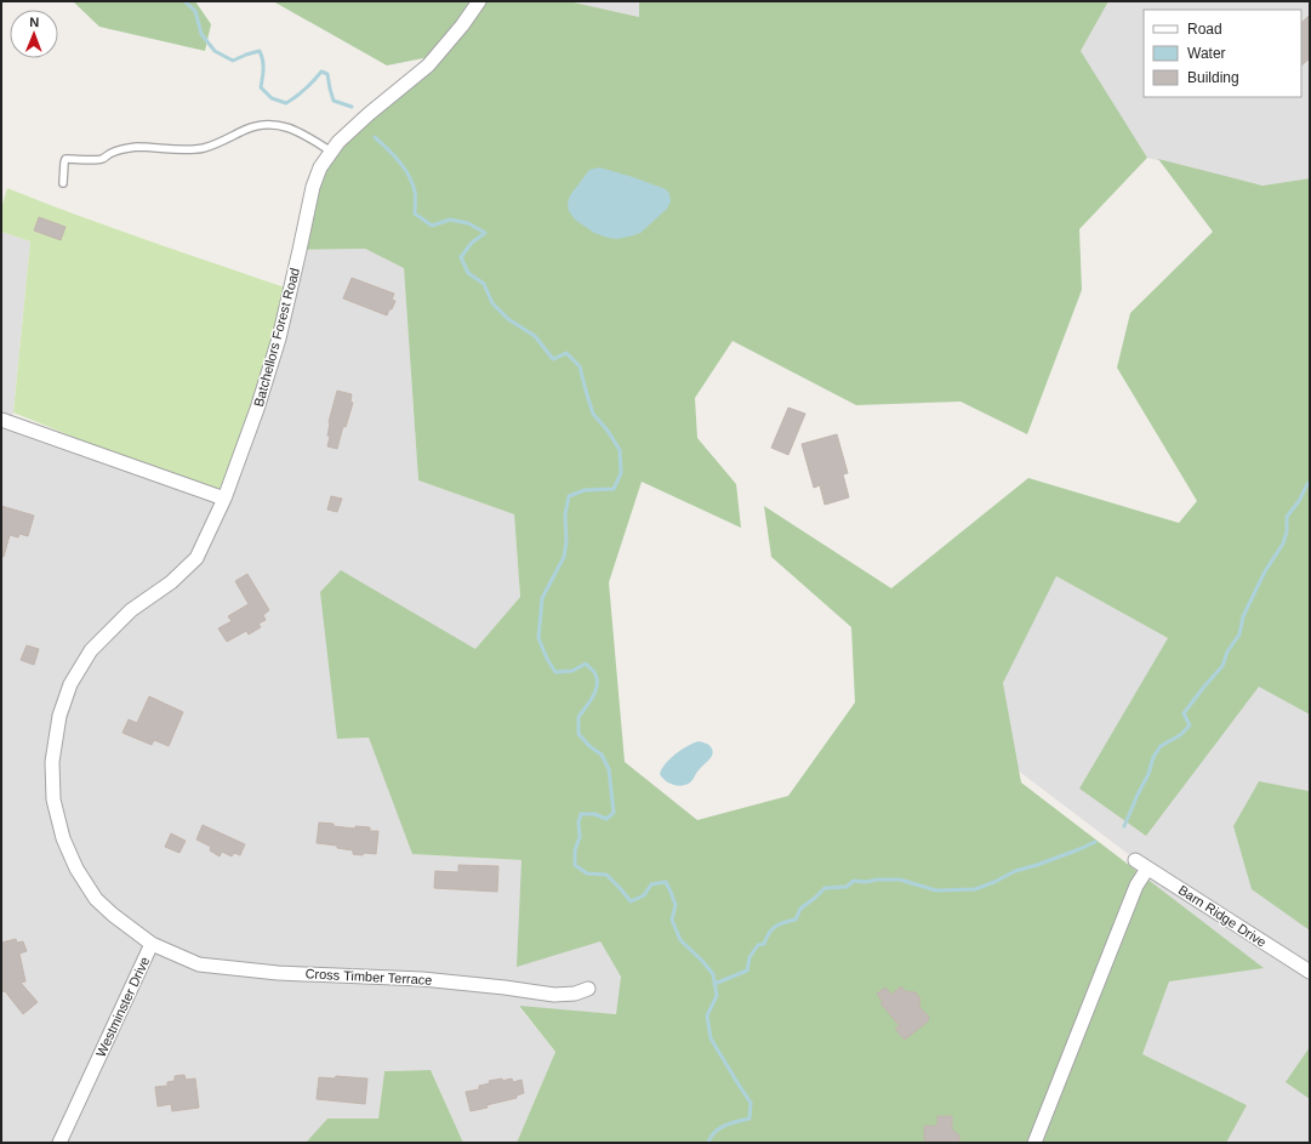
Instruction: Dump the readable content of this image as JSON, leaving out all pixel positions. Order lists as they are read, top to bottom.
{
  "streets": {
    "street": [
      "Batchellors Forest Road",
      "Barn Ridge Drive",
      "Cross Timber Terrace",
      "Westminster Drive"
    ]
  },
  "crossings": [
    ["Batchellors Forest Road", "Westminster Drive"],
    ["Cross Timber Terrace", "Westminster Drive"]
  ],
  "legend": ["Road", "Water", "Building"],
  "north": "top"
}
